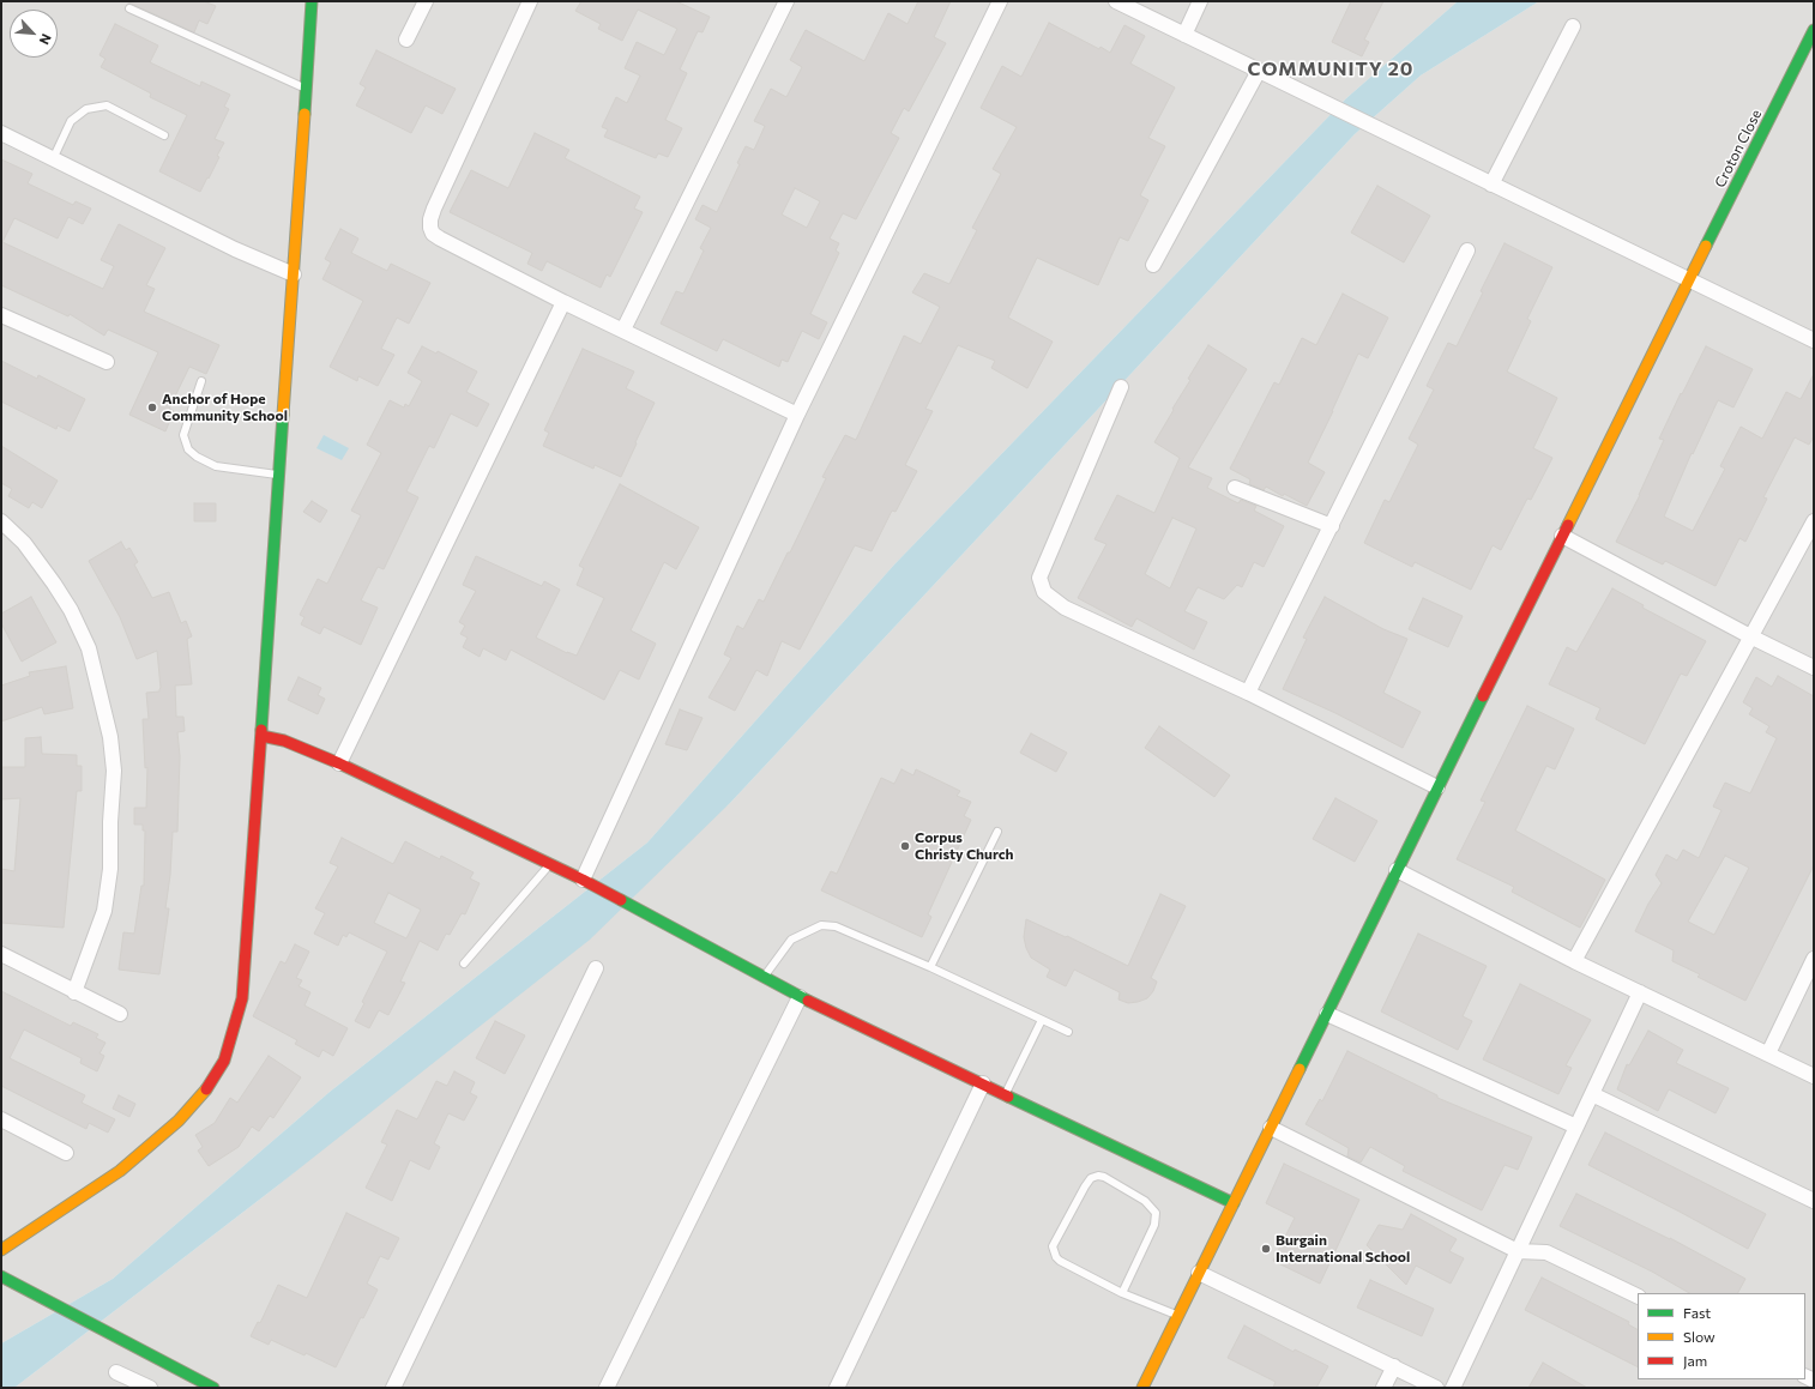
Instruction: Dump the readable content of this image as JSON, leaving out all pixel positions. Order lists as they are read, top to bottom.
{
  "streets": {
    "street": ["Croton Close"]
  },
  "districts": ["COMMUNITY 20"],
  "places": ["Anchor of Hope Community School", "Corpus Christy Church", "Burgain International School"],
  "legend": ["Fast", "Slow", "Jam"],
  "north": "bottom right"
}
